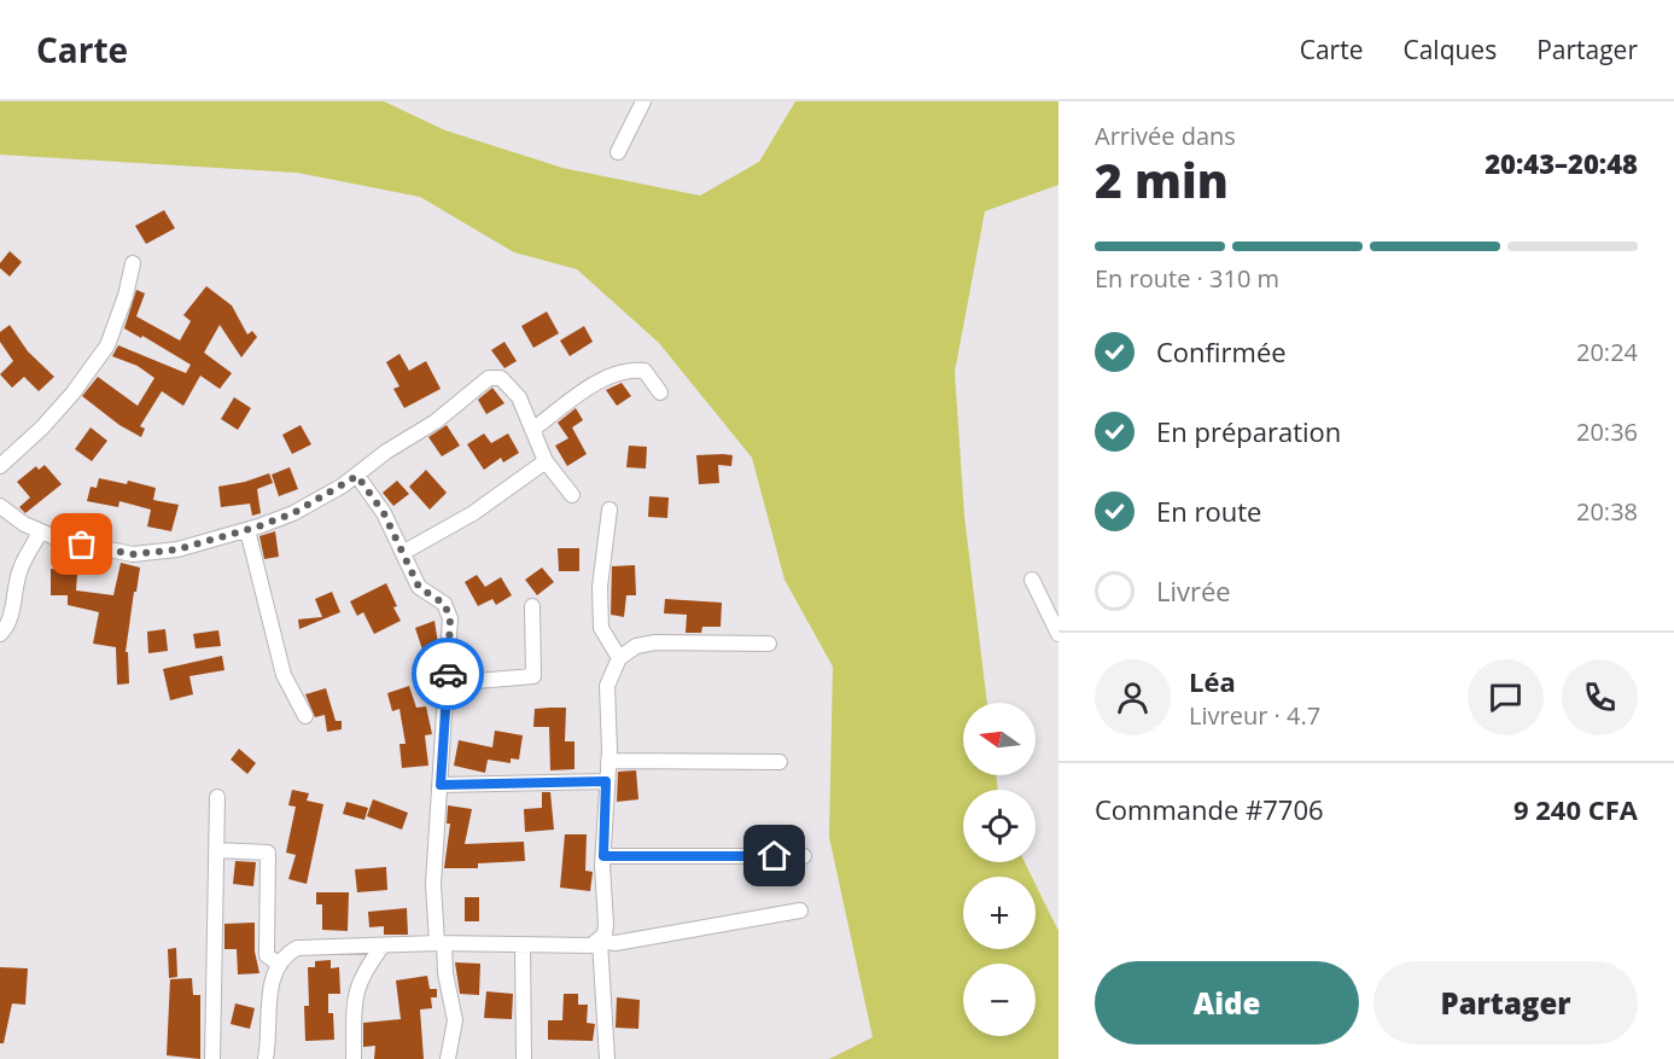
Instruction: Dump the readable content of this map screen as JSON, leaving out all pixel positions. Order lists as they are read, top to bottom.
{
  "north": "left",
  "page": {
    "header": "Carte",
    "nav": ["Carte", "Calques", "Partager"],
    "heading": ["2 min", "Arrivée dans", "20:43–20:48"],
    "panel": [
      "Léa",
      "Livreur · 4.7",
      "Commande #7706",
      "9 240 CFA"
    ],
    "bar": "En route · 310 m",
    "list": [
      ["Confirmée", "20:24"],
      ["En préparation", "20:36"],
      ["En route", "20:38"],
      "Livrée"
    ],
    "map_buttons": ["+", "−"],
    "buttons": ["Aide", "Partager"]
  }
}
